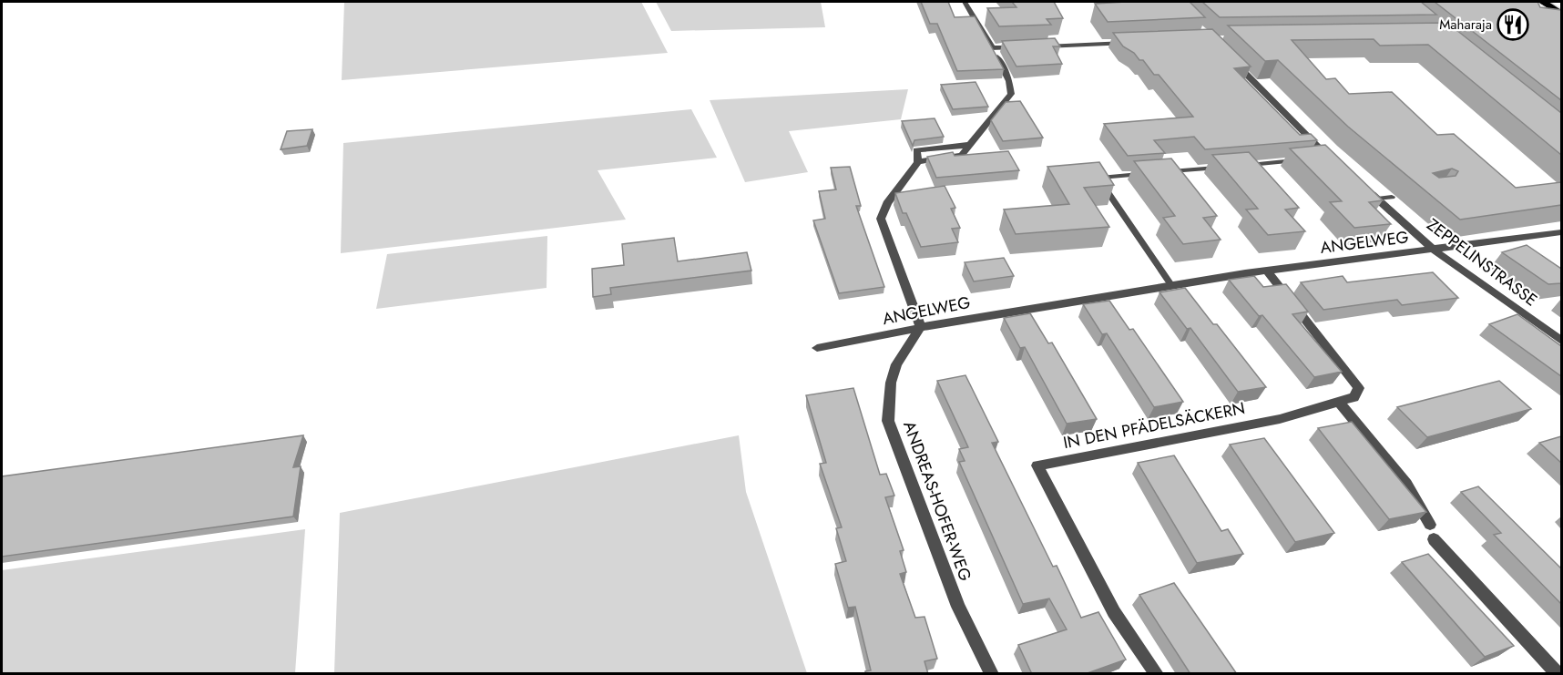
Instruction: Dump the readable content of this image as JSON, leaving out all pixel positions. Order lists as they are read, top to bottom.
{
  "streets": {
    "street": [
      "ANGELWEG",
      "ZEPPELINSTRASSE",
      "IN DEN PFÄDELSÄCKERN",
      "ANDREAS-HOFER-WEG"
    ]
  },
  "crossings": [
    ["ANGELWEG", "ZEPPELINSTRASSE"],
    ["ANGELWEG", "IN DEN PFÄDELSÄCKERN"],
    ["ANGELWEG", "ANDREAS-HOFER-WEG"]
  ],
  "places": {
    "restaurant": ["Maharaja"]
  }
}
